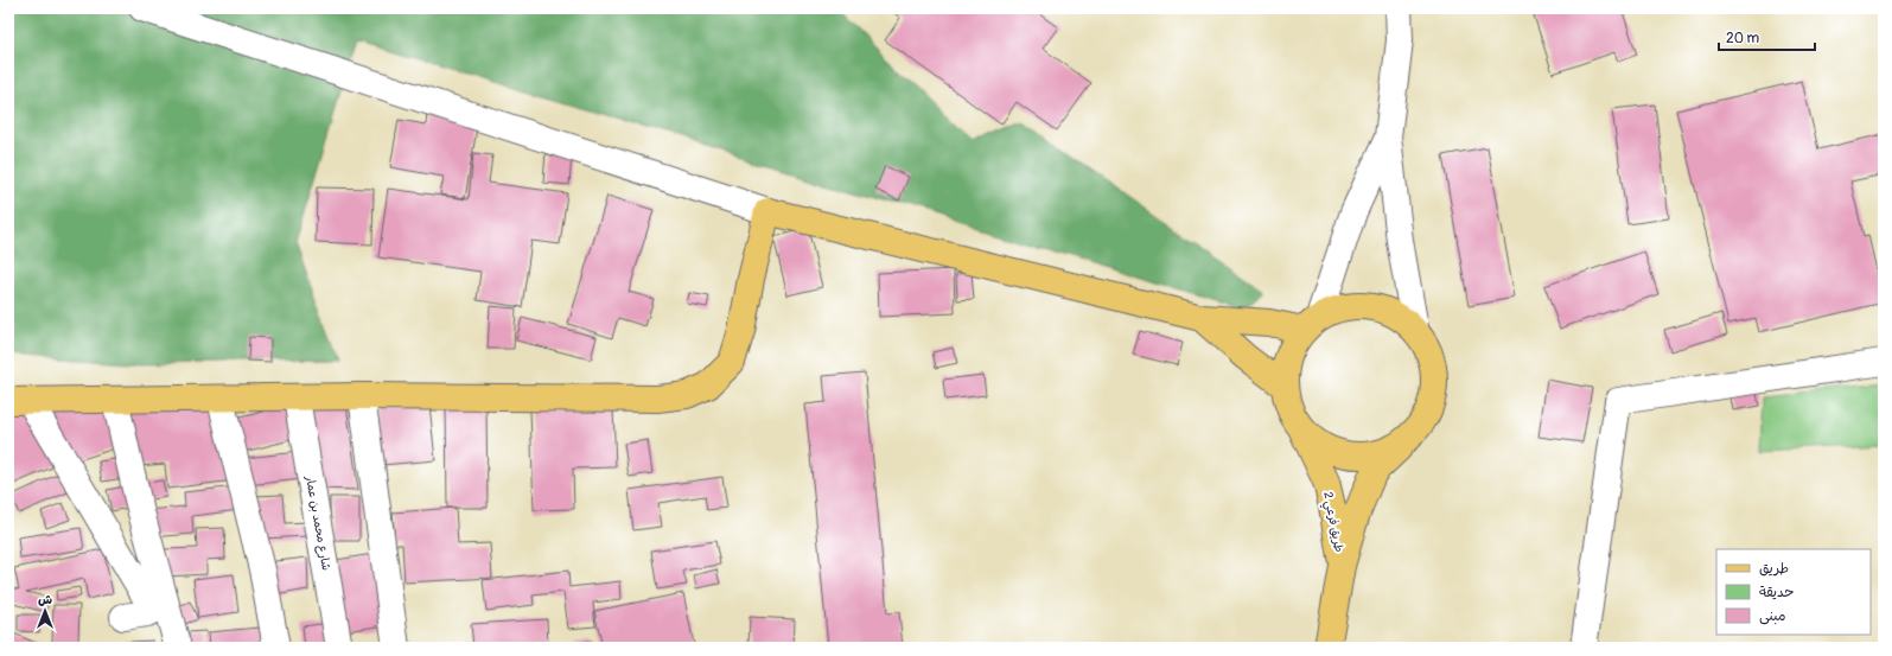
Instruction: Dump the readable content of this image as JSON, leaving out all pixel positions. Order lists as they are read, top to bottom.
{
  "streets": {
    "main road": ["طريق فرعي 2"],
    "street": ["شارع محمد بن عمار"]
  },
  "legend": ["طريق", "حديقة", "مبنى"],
  "scale_bar": "20 m",
  "north": "top"
}
